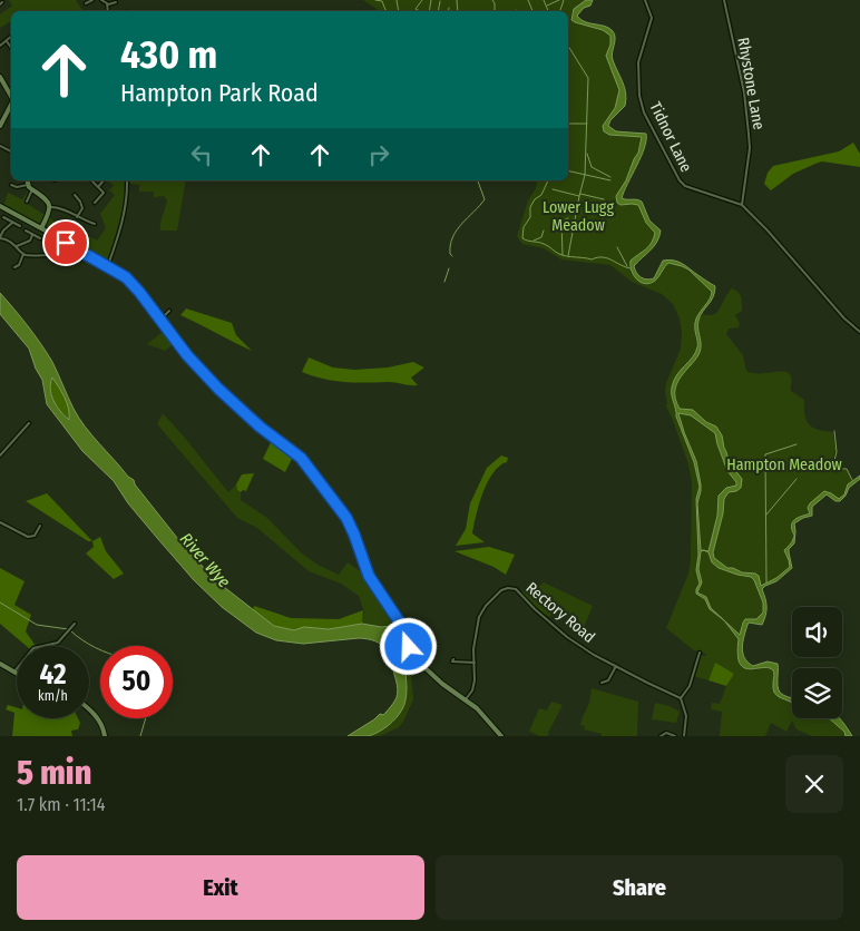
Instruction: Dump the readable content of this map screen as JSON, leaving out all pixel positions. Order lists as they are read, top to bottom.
{
  "streets": {
    "street": ["Rhystone Lane", "Tidnor Lane", "Rectory Road"]
  },
  "crossings": [
    ["Rhystone Lane", "Tidnor Lane"]
  ],
  "water": ["River Wye"],
  "parks": ["Lower Lugg Meadow", "Hampton Meadow"],
  "page": {
    "turn": ["430 m", "Hampton Park Road"],
    "speed": "42 km/h",
    "limit": "50",
    "heading": ["5 min", "1.7 km · 11:14"],
    "buttons": ["Exit", "Share"]
  }
}
